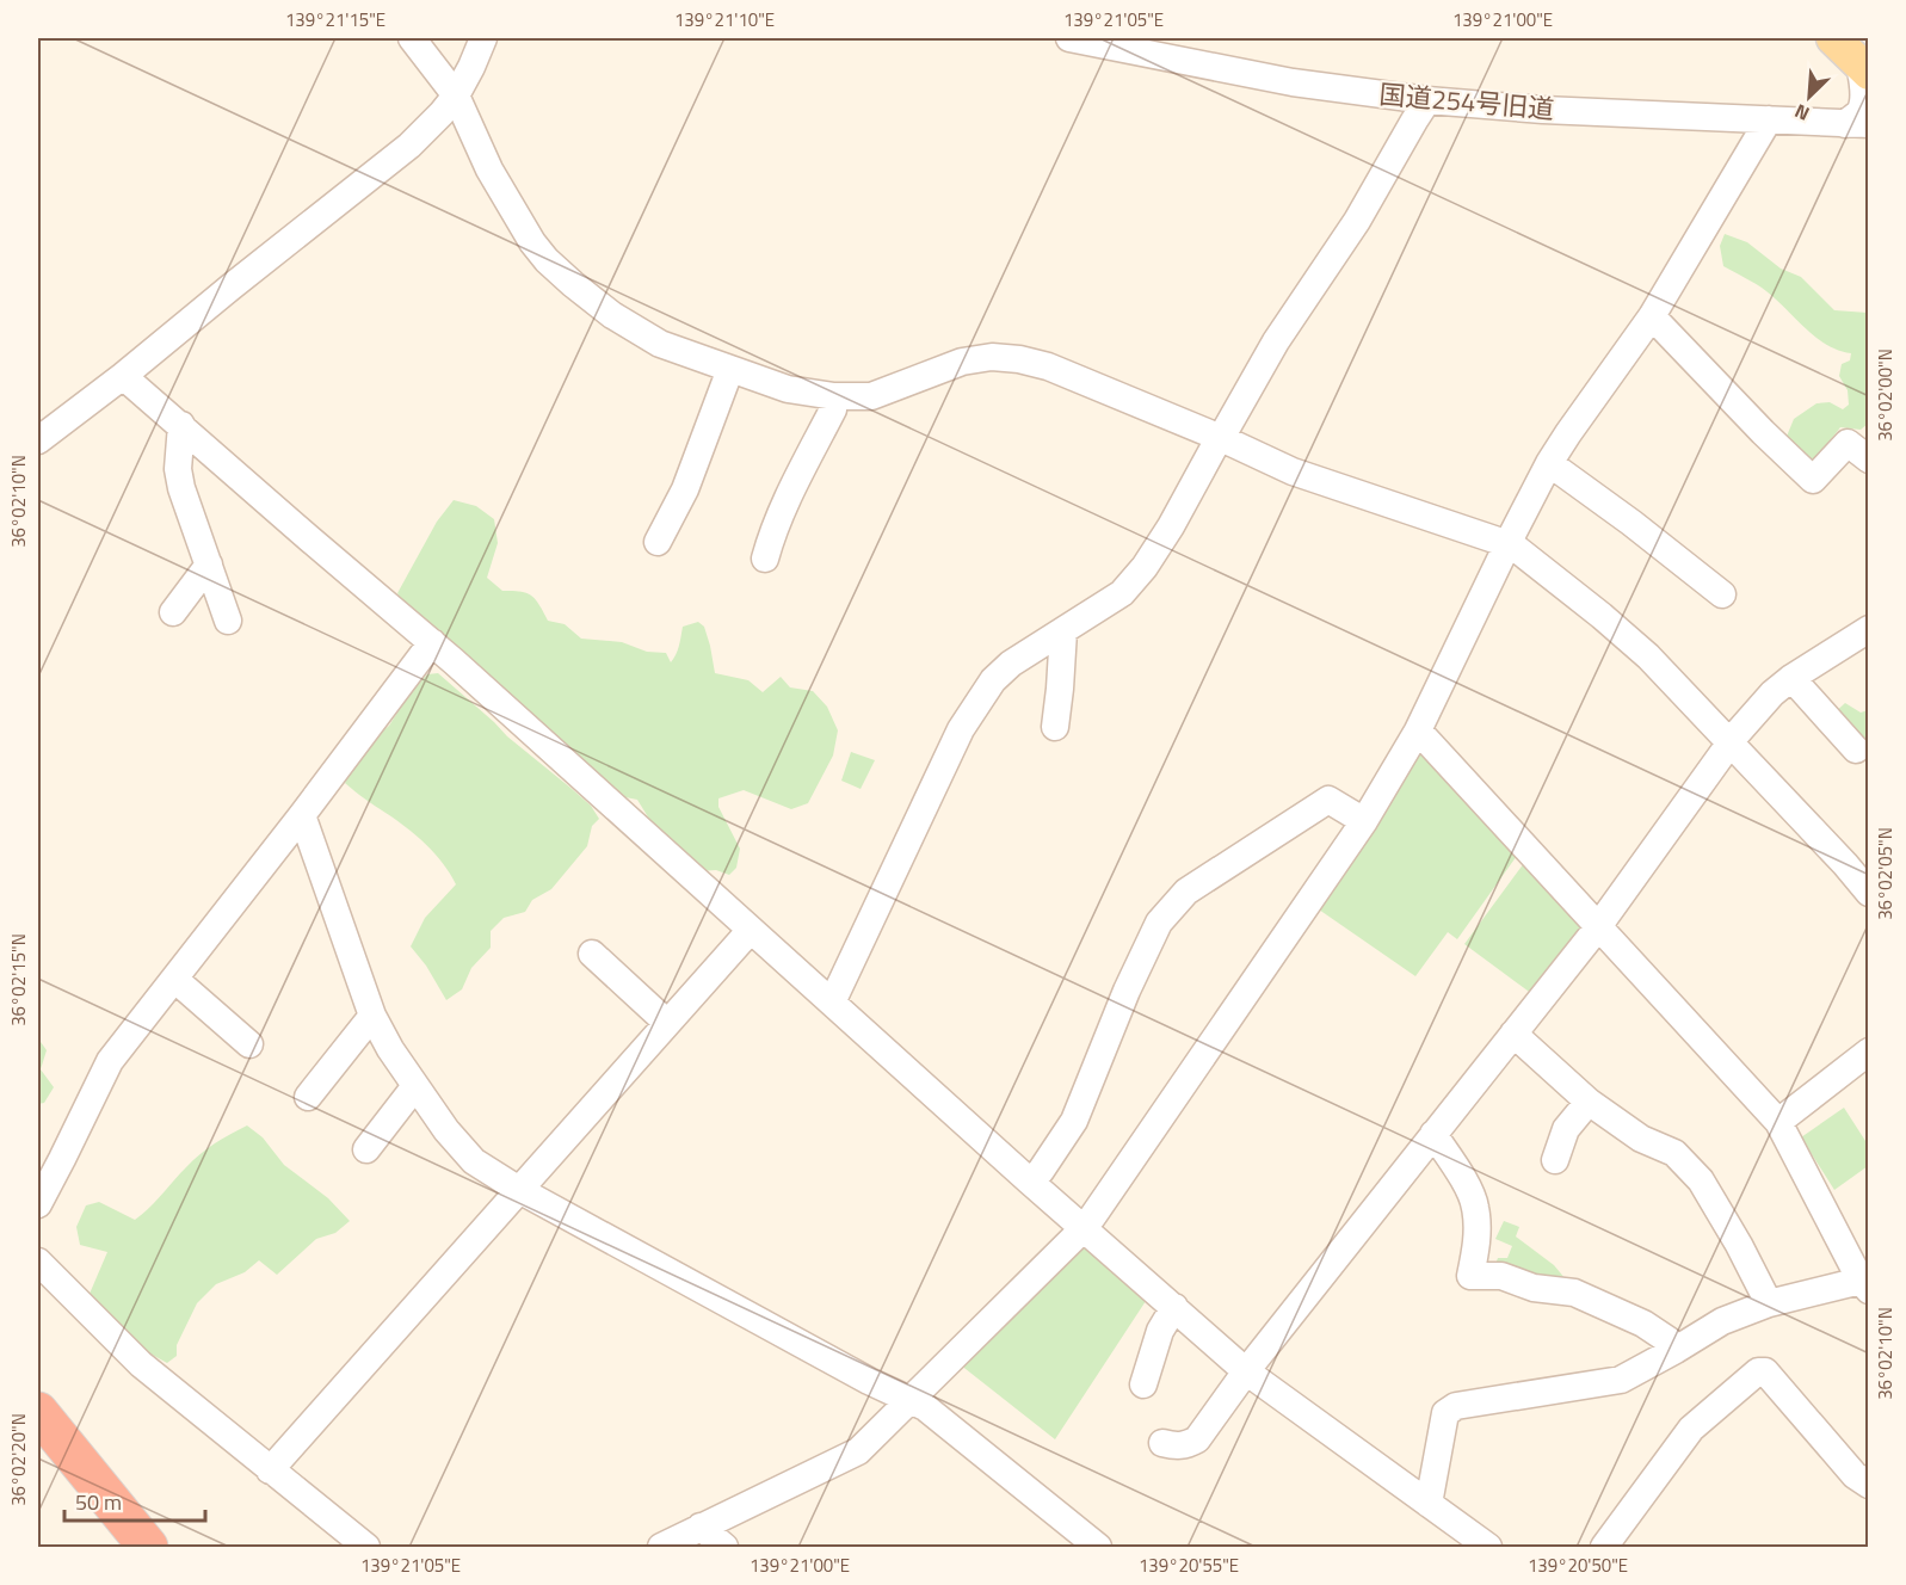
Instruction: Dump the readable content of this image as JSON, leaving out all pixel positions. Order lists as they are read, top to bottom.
{
  "streets": {
    "street": ["国道254号旧道"]
  },
  "scale_bar": "50 m",
  "north": "bottom left",
  "coordinates": [
    "139°21'15\"E",
    "139°21'10\"E",
    "139°21'05\"E",
    "139°21'00\"E",
    "36°02'00\"N",
    "36°02'10\"N",
    "36°02'05\"N",
    "36°02'15\"N",
    "36°02'20\"N",
    "139°20'55\"E",
    "139°20'50\"E"
  ]
}
